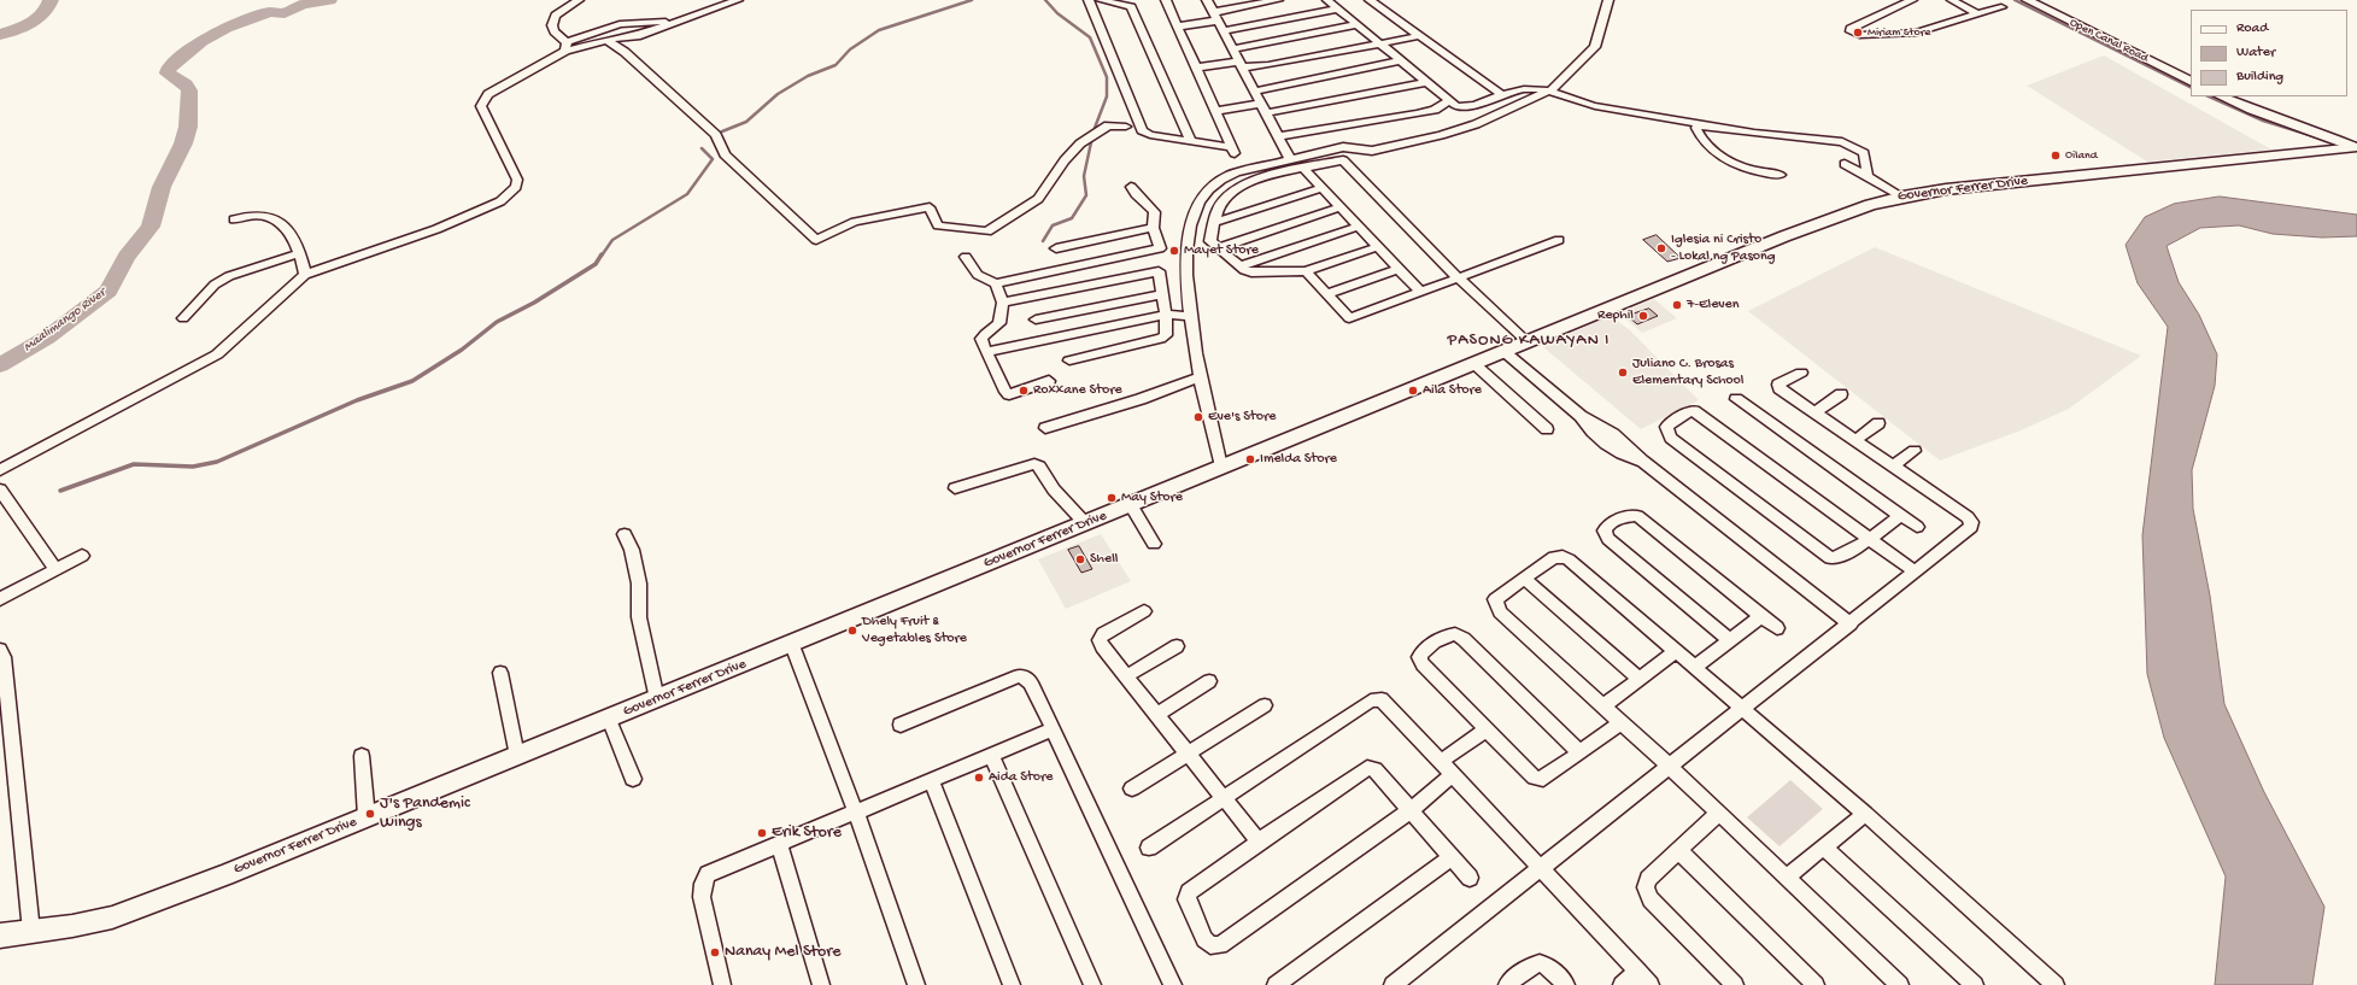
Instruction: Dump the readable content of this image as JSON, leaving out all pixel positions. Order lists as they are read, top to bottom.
{
  "streets": {
    "main road": ["Governor Ferrer Drive"],
    "street": ["Open Canal Road"]
  },
  "districts": ["PASONG KAWAYAN I"],
  "water": ["Maalimango River"],
  "places": [
    "Miriam Store",
    "Oiland",
    "Iglesia ni Cristo - Lokal ng Pasong",
    "Mayet Store",
    "7-Eleven",
    "Rephil",
    "Juliano C. Brosas Elementary School",
    "Roxxane Store",
    "Aila Store",
    "Eve's Store",
    "Imelda Store",
    "May Store",
    "Shell",
    "Dhely Fruit & Vegetables Store",
    "Aida Store",
    "J's Pandemic Wings",
    "Erik Store",
    "Nanay Mel Store"
  ],
  "legend": ["Road", "Water", "Building"]
}
